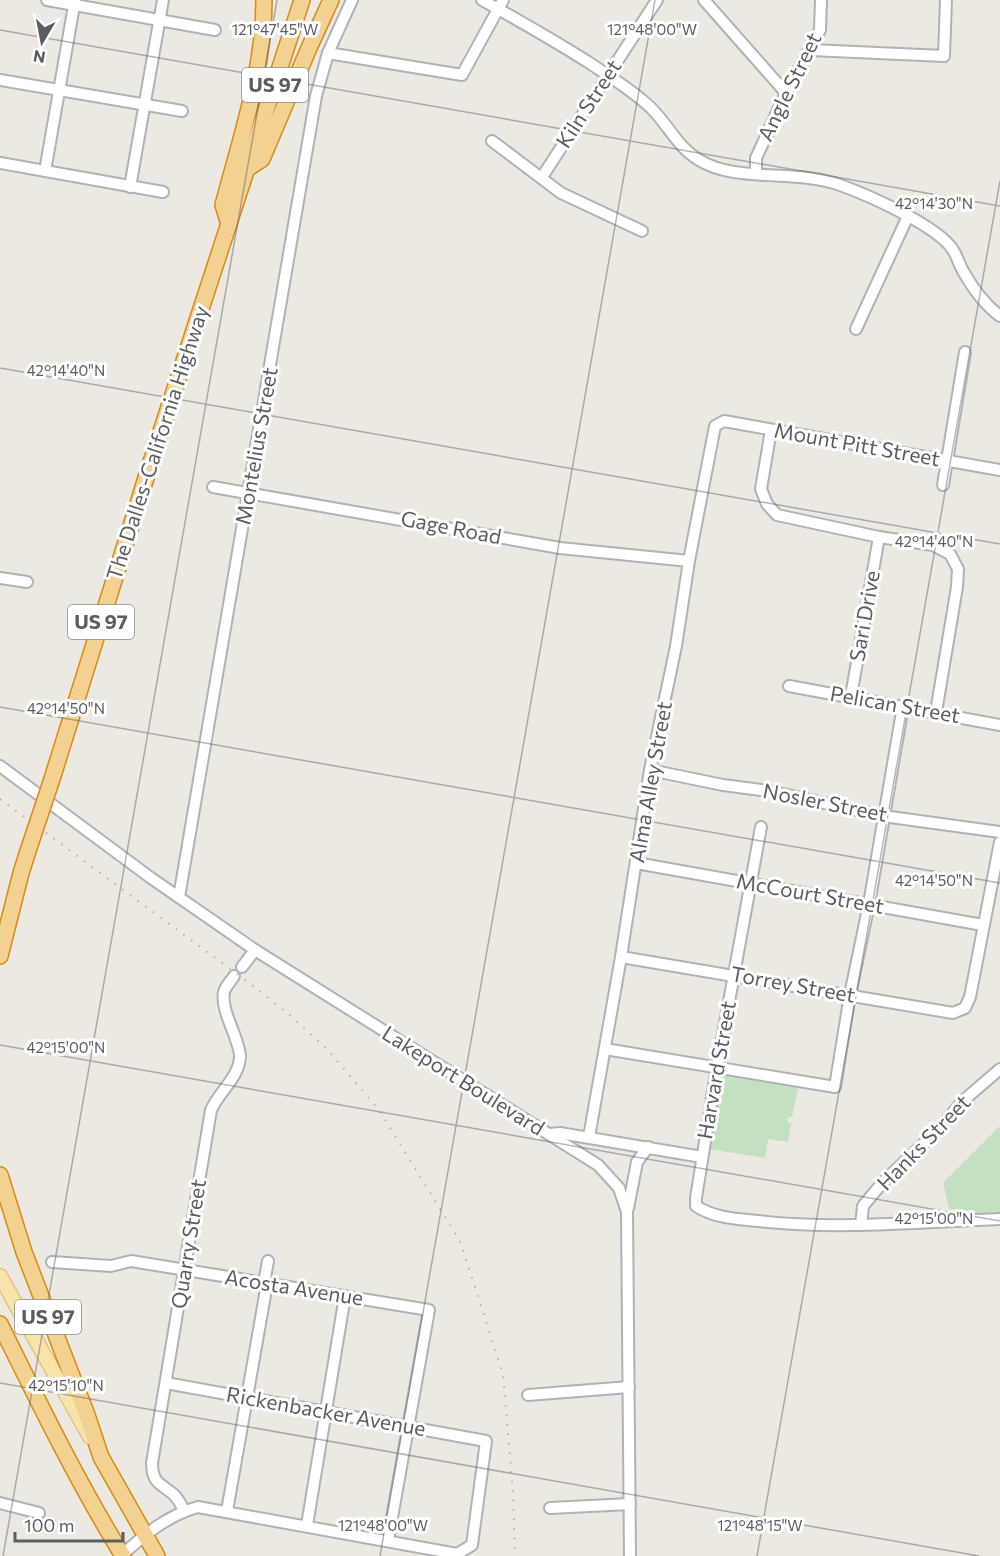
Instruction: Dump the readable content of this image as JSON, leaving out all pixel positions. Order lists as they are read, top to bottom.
{
  "streets": {
    "highway": ["US 97", "The Dalles-California Highway"],
    "street": [
      "Angle Street",
      "Kiln Street",
      "Mount Pitt Street",
      "Montelius Street",
      "Gage Road",
      "Sari Drive",
      "Pelican Street",
      "Alma Alley Street",
      "Nosler Street",
      "McCourt Street",
      "Torrey Street",
      "Harvard Street",
      "Lakeport Boulevard",
      "Hanks Street",
      "Quarry Street",
      "Acosta Avenue",
      "Rickenbacker Avenue"
    ]
  },
  "crossings": [
    ["US 97", "The Dalles-California Highway"],
    ["Mount Pitt Street", "Alma Alley Street"],
    ["Montelius Street", "Gage Road"],
    ["Montelius Street", "Lakeport Boulevard"],
    ["Gage Road", "Alma Alley Street"],
    ["Sari Drive", "Pelican Street"],
    ["Alma Alley Street", "Nosler Street"],
    ["Alma Alley Street", "McCourt Street"],
    ["Alma Alley Street", "Torrey Street"],
    ["McCourt Street", "Torrey Street"],
    ["McCourt Street", "Harvard Street"],
    ["Torrey Street", "Harvard Street"],
    ["Harvard Street", "Hanks Street"],
    ["Quarry Street", "Acosta Avenue"],
    ["Quarry Street", "Rickenbacker Avenue"],
    ["Acosta Avenue", "Rickenbacker Avenue"]
  ],
  "scale_bar": "100 m",
  "north": "bottom",
  "coordinates": [
    "121°47'45\"W",
    "121°48'00\"W",
    "42°14'30\"N",
    "42°14'40\"N",
    "42°14'50\"N",
    "42°15'00\"N",
    "42°15'10\"N",
    "121°48'15\"W"
  ]
}
